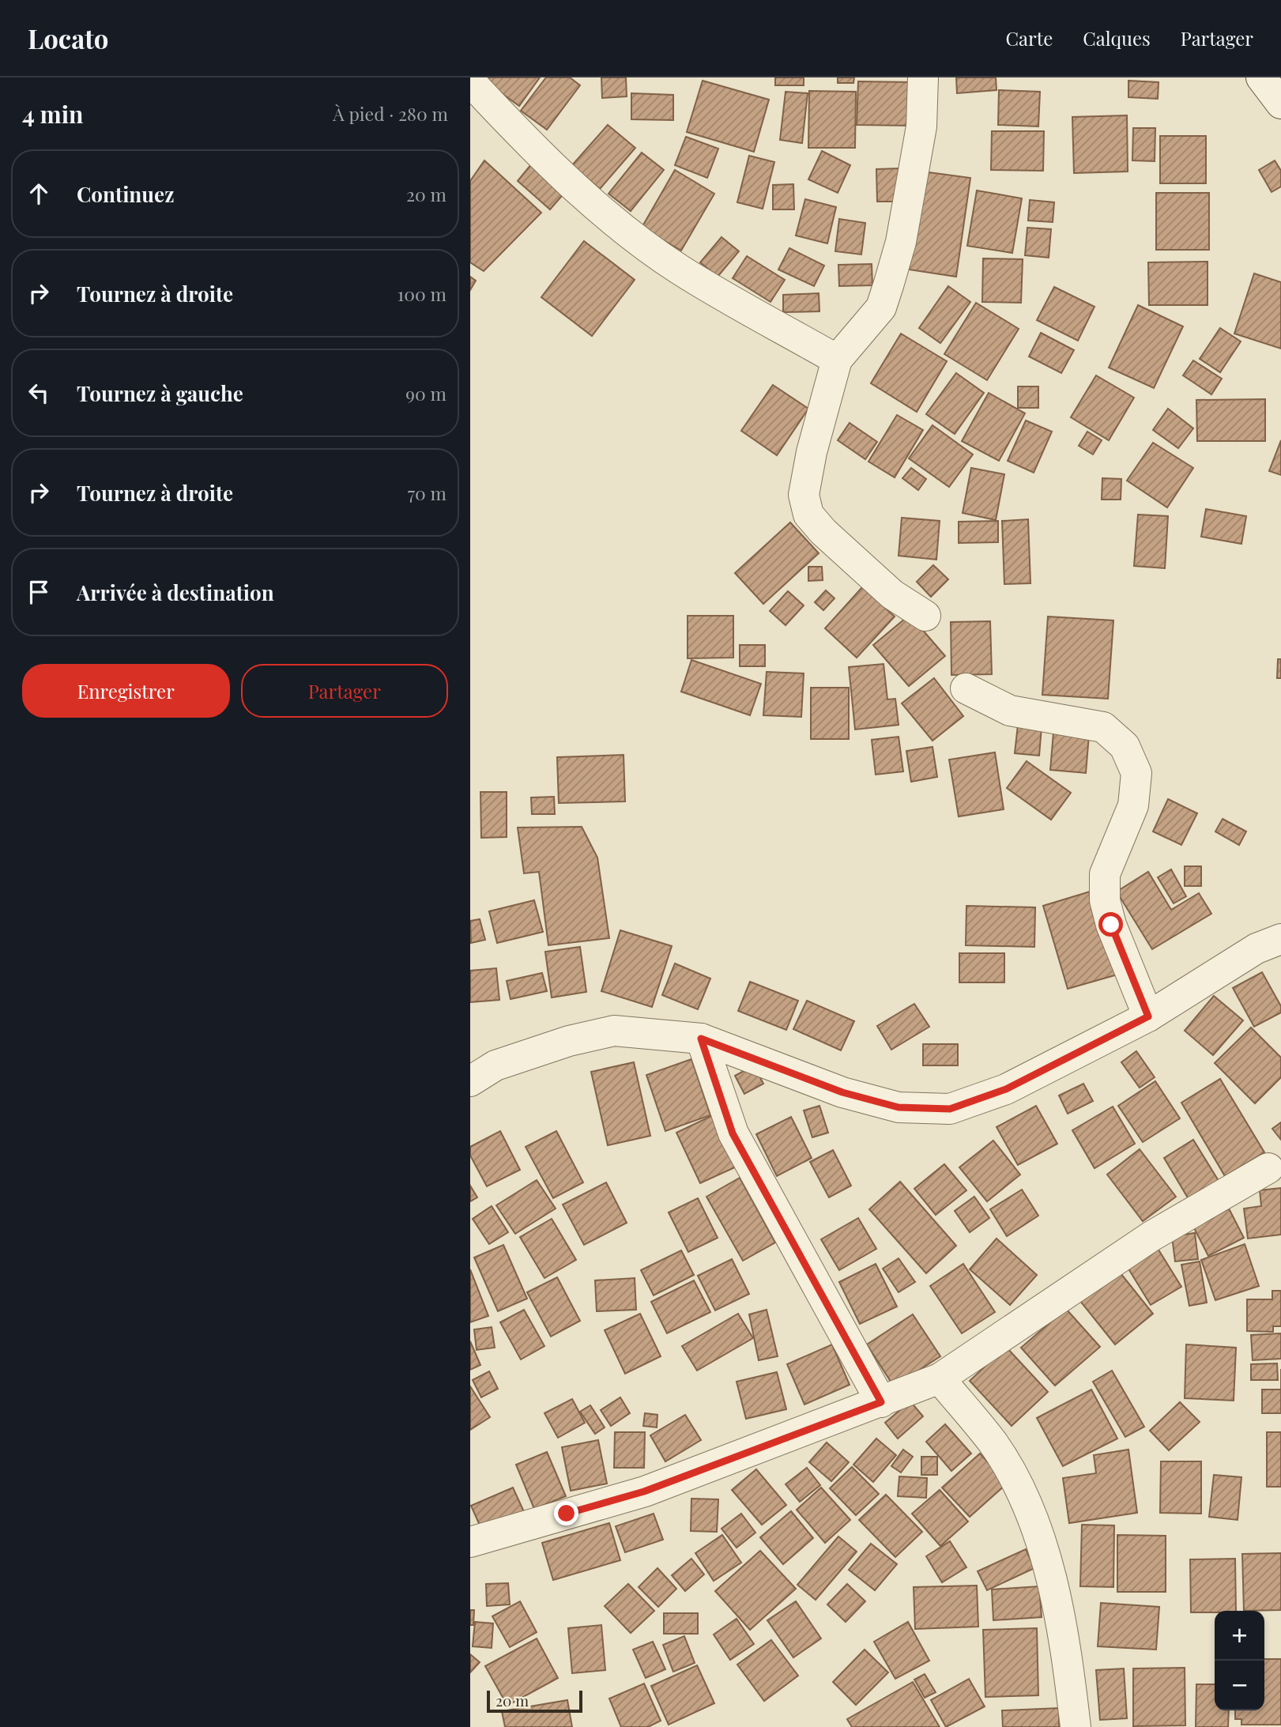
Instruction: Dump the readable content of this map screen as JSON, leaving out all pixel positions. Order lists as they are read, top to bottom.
{
  "scale_bar": "20 m",
  "page": {
    "header": "Locato",
    "nav": ["Carte", "Calques", "Partager"],
    "heading": ["4 min", "À pied · 280 m"],
    "list": [
      ["Continuez", "20 m"],
      ["Tournez à droite", "100 m"],
      ["Tournez à gauche", "90 m"],
      ["Tournez à droite", "70 m"],
      "Arrivée à destination"
    ],
    "buttons": ["Enregistrer", "Partager"],
    "map_buttons": ["+", "−"],
    "scale": "20 m"
  }
}
